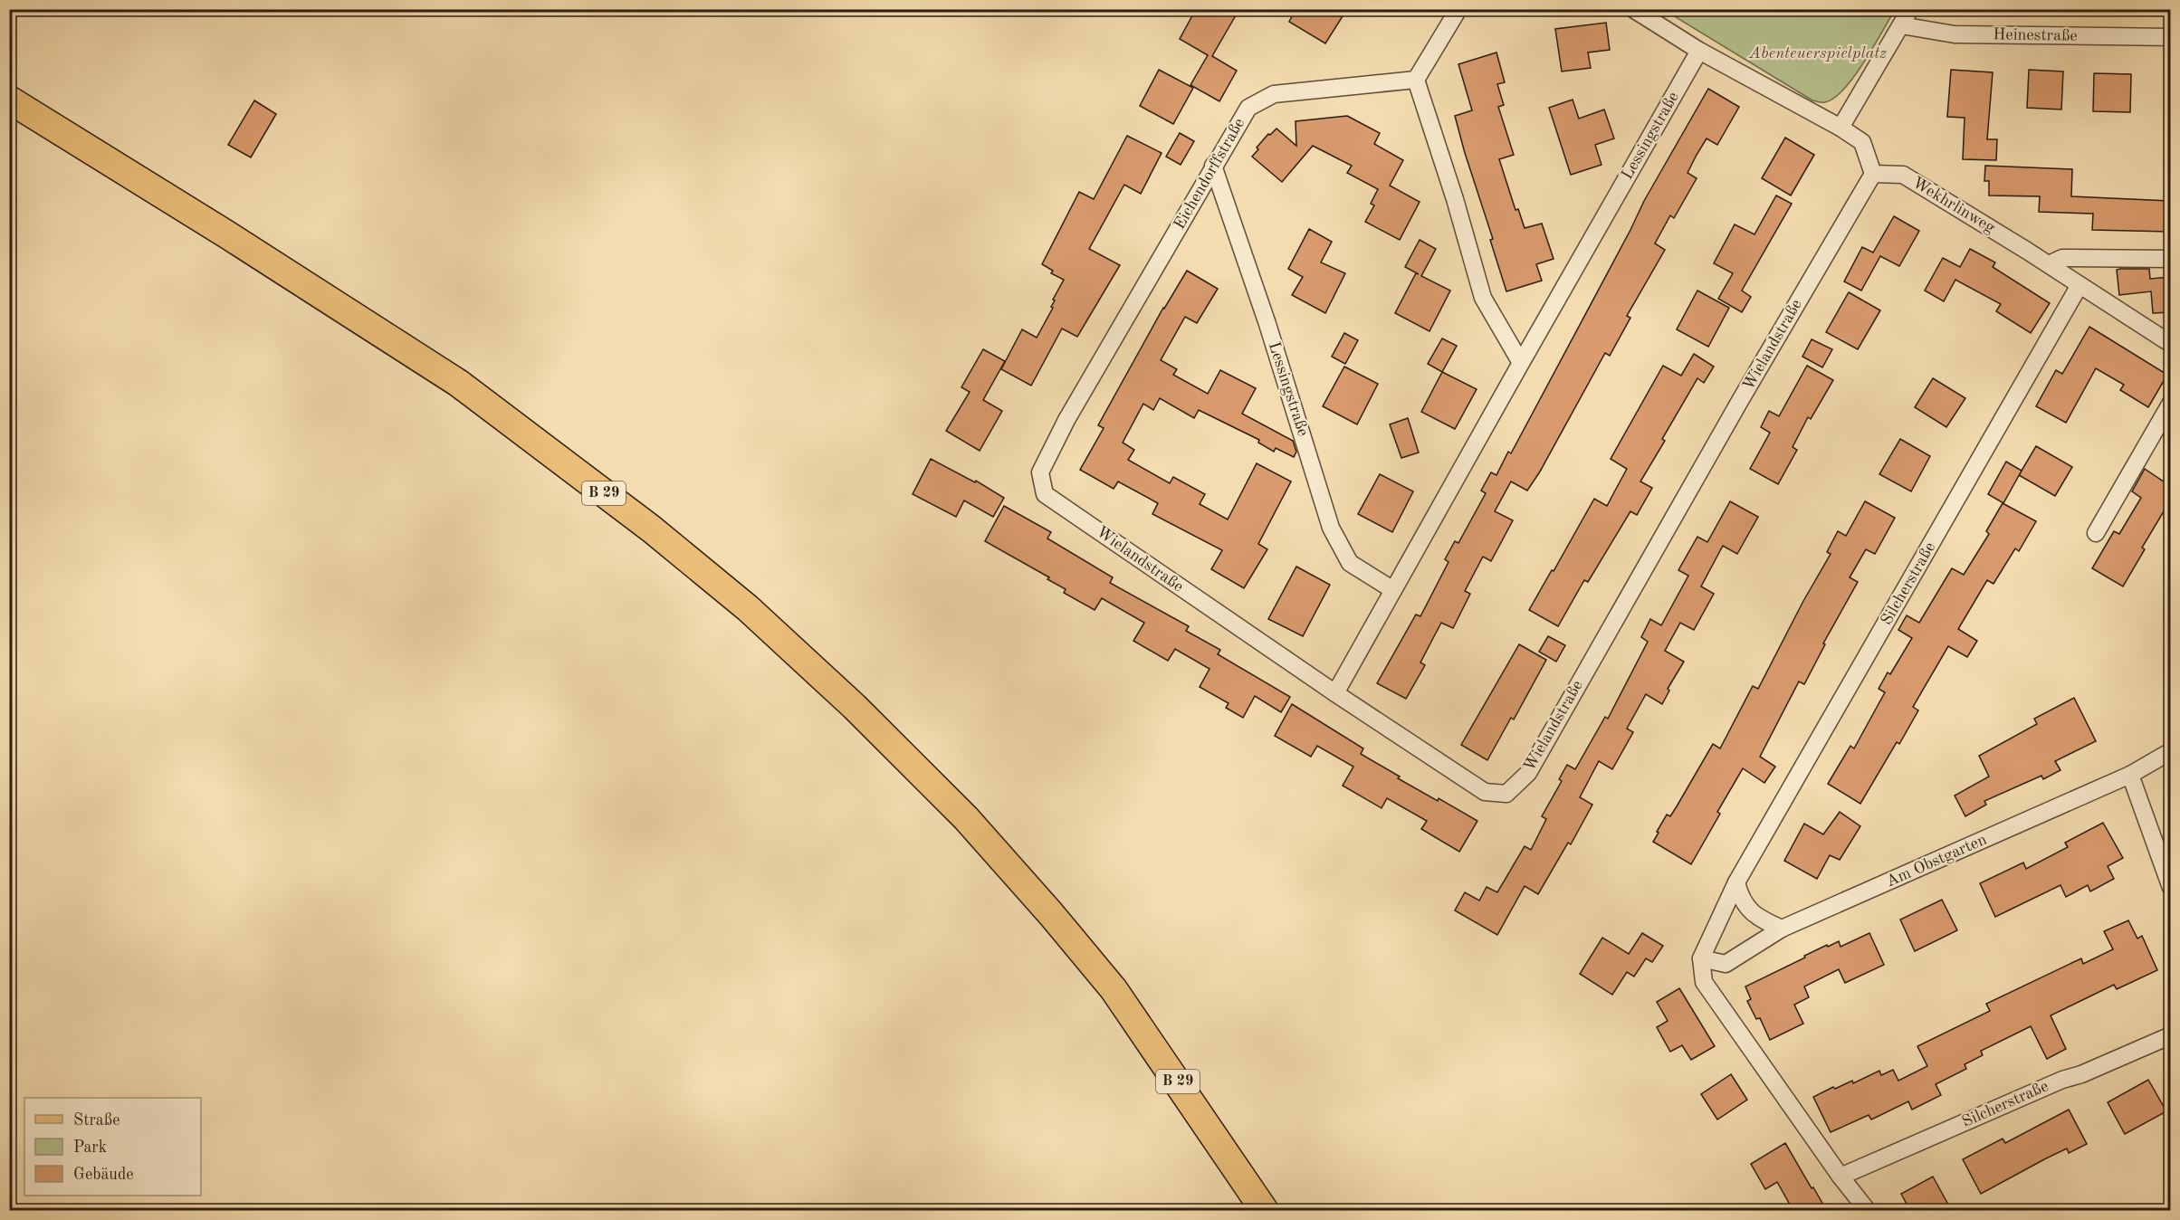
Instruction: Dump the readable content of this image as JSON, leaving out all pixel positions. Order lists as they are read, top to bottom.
{
  "streets": {
    "main road": ["B 29"],
    "street": [
      "Heinestraße",
      "Lessingstraße",
      "Eichendorffstraße",
      "Wekhrlinweg",
      "Wielandstraße",
      "Silcherstraße",
      "Am Obstgarten"
    ]
  },
  "crossings": [
    ["Lessingstraße", "Eichendorffstraße"],
    ["Lessingstraße", "Wielandstraße"],
    ["Eichendorffstraße", "Wielandstraße"],
    ["Wekhrlinweg", "Wielandstraße"],
    ["Wekhrlinweg", "Silcherstraße"],
    ["Silcherstraße", "Am Obstgarten"]
  ],
  "parks": ["Abenteuerspielplatz"],
  "legend": ["Straße", "Park", "Gebäude"]
}
